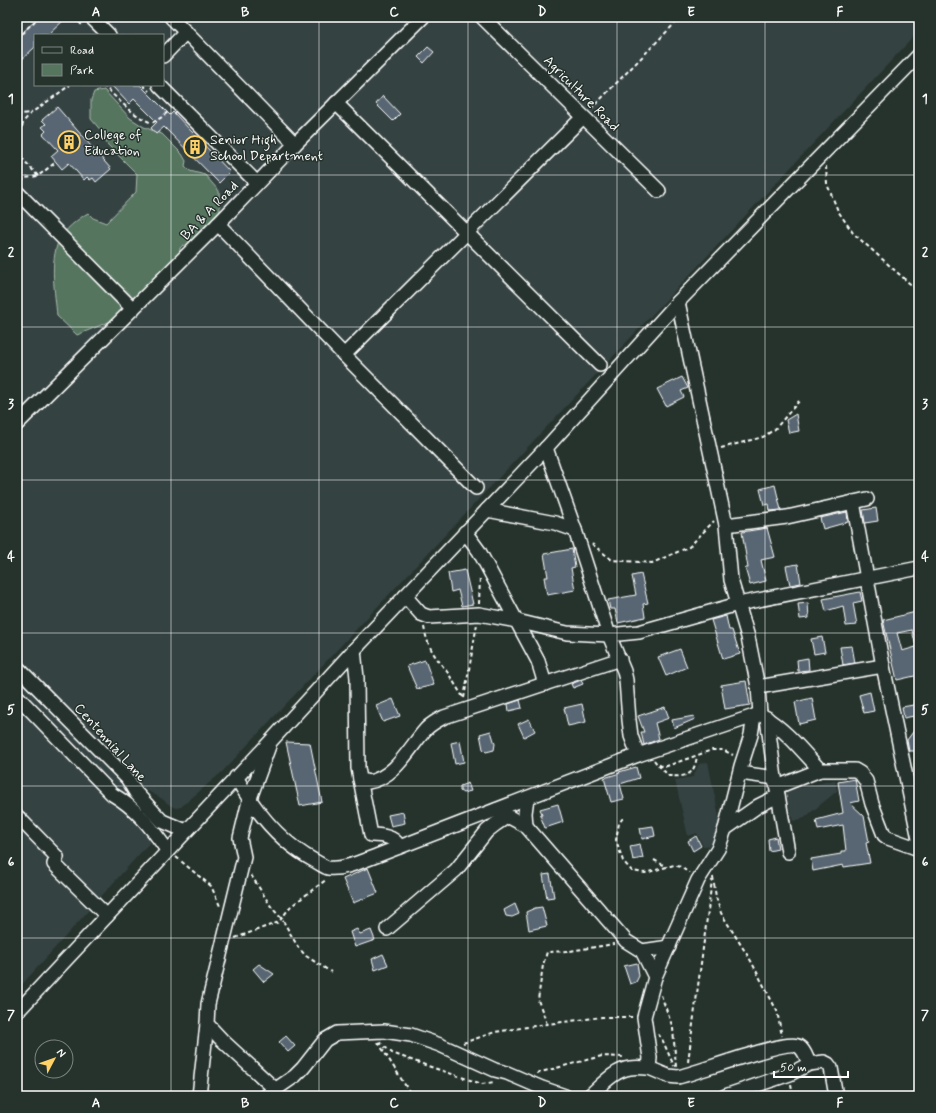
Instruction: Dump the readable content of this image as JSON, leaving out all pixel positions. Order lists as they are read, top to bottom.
{
  "streets": {
    "street": ["Agriculture Road", "BA & A Road", "Centennial Lane"]
  },
  "places": {
    "building": ["College of Education", "Senior High School Department"]
  },
  "legend": ["Road", "Park"],
  "scale_bar": "50 m",
  "north": "top right",
  "grid": {
    "columns": [
      "A",
      "B",
      "C",
      "D",
      "E",
      "F"
    ],
    "rows": [
      "1",
      "2",
      "3",
      "4",
      "5",
      "6",
      "7"
    ]
  }
}
